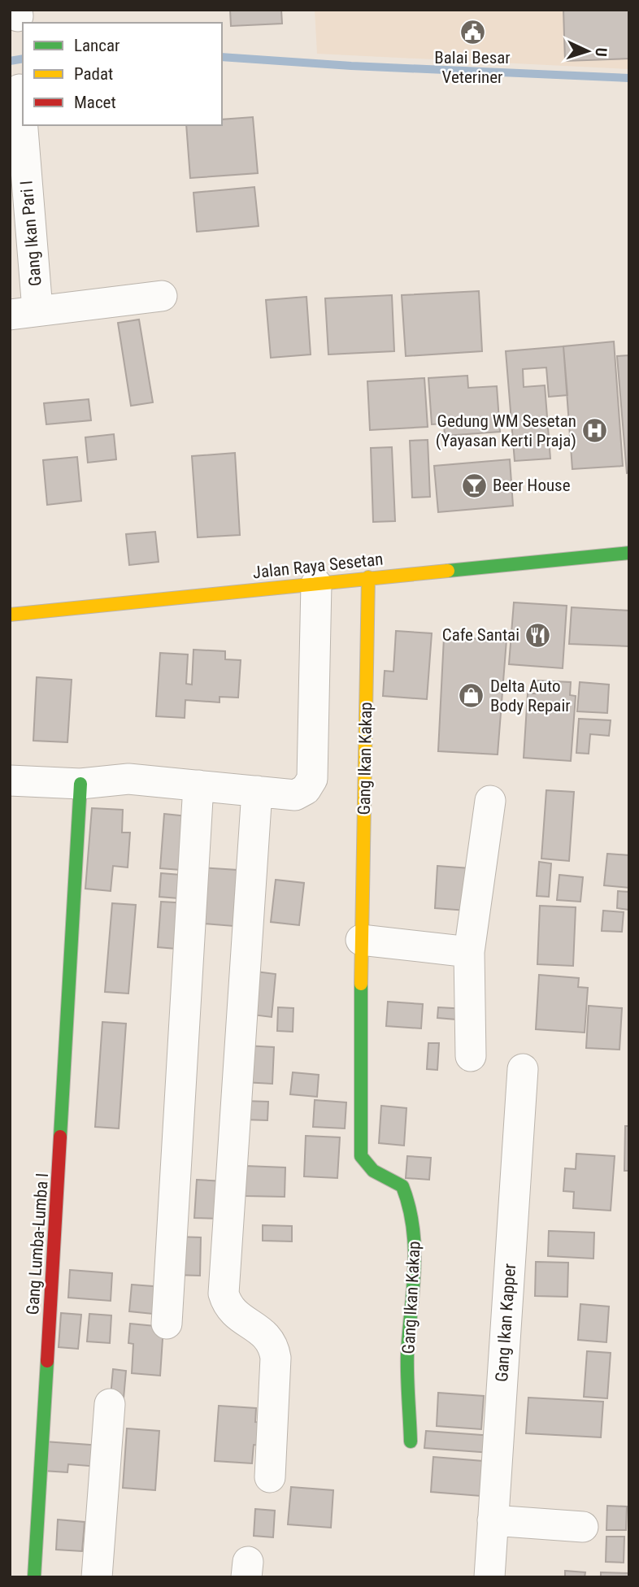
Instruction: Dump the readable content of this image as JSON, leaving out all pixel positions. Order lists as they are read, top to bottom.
{
  "streets": {
    "street": [
      "Gang Ikan Pari I",
      "Jalan Raya Sesetan",
      "Gang Ikan Kakap",
      "Gang Lumba-Lumba I",
      "Gang Ikan Kapper"
    ]
  },
  "crossings": [
    ["Jalan Raya Sesetan", "Gang Ikan Kakap"]
  ],
  "places": {
    "public building": ["Balai Besar Veteriner"],
    "hospital": ["Gedung WM Sesetan (Yayasan Kerti Praja)"],
    "bar": ["Beer House"],
    "restaurant": ["Cafe Santai"],
    "shop": ["Delta Auto Body Repair"]
  },
  "legend": ["Lancar", "Padat", "Macet"],
  "north": "right"
}
